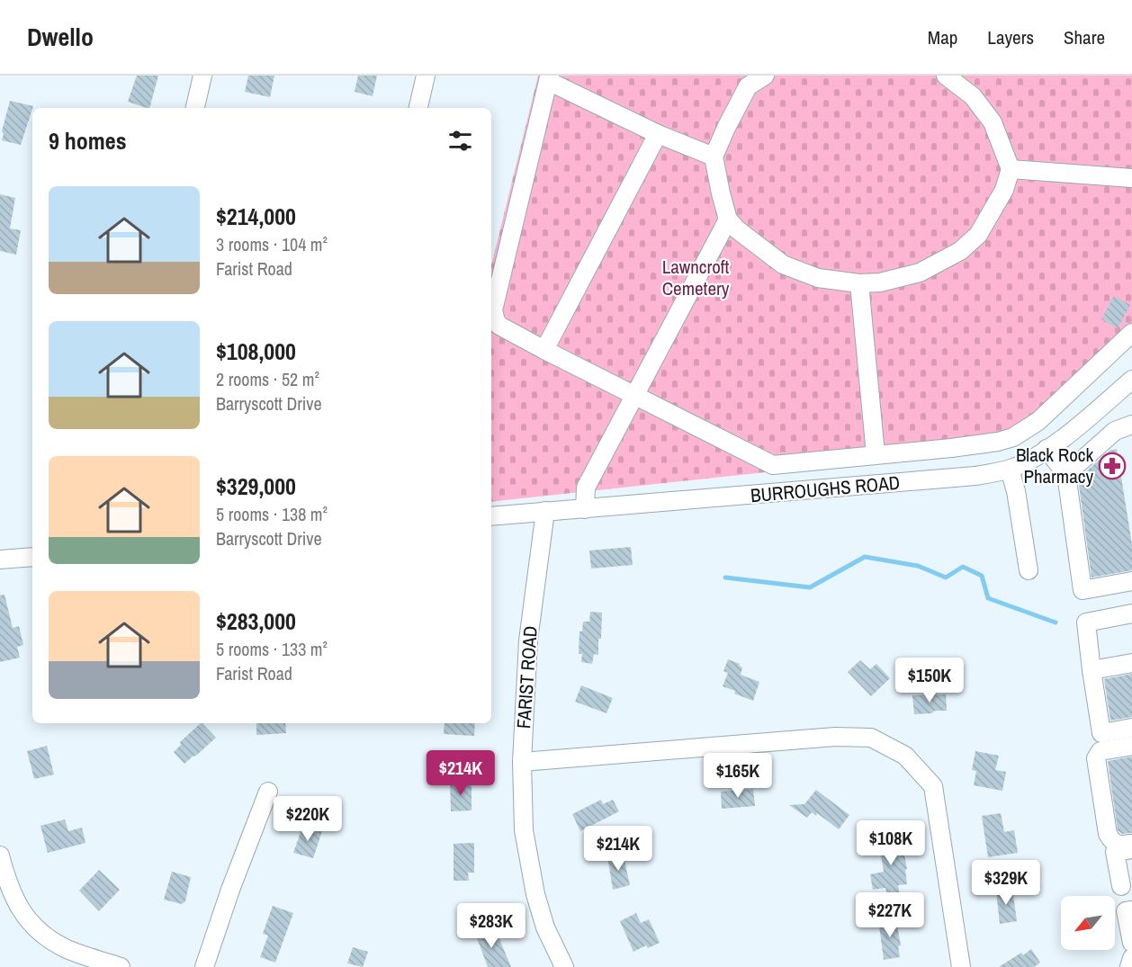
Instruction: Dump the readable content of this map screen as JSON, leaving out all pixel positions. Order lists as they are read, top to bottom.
{
  "streets": {
    "street": ["BURROUGHS ROAD", "FARIST ROAD"]
  },
  "crossings": [
    ["BURROUGHS ROAD", "FARIST ROAD"]
  ],
  "parks": ["Lawncroft Cemetery"],
  "places": {
    "pharmacy": ["Black Rock Pharmacy"]
  },
  "north": "bottom left",
  "page": {
    "header": "Dwello",
    "nav": ["Map", "Layers", "Share"],
    "heading": "9 homes",
    "list": [
      {
        "name": "$214,000",
        "note": "3 rooms · 104 m² · Farist Road"
      },
      {
        "name": "$108,000",
        "note": "2 rooms · 52 m² · Barryscott Drive"
      },
      {
        "name": "$329,000",
        "note": "5 rooms · 138 m² · Barryscott Drive"
      },
      {
        "name": "$283,000",
        "note": "5 rooms · 133 m² · Farist Road"
      }
    ],
    "price": [
      "$150K",
      "$214K",
      "$165K",
      "$220K",
      "$108K",
      "$214K",
      "$329K",
      "$227K",
      "$283K"
    ]
  }
}
